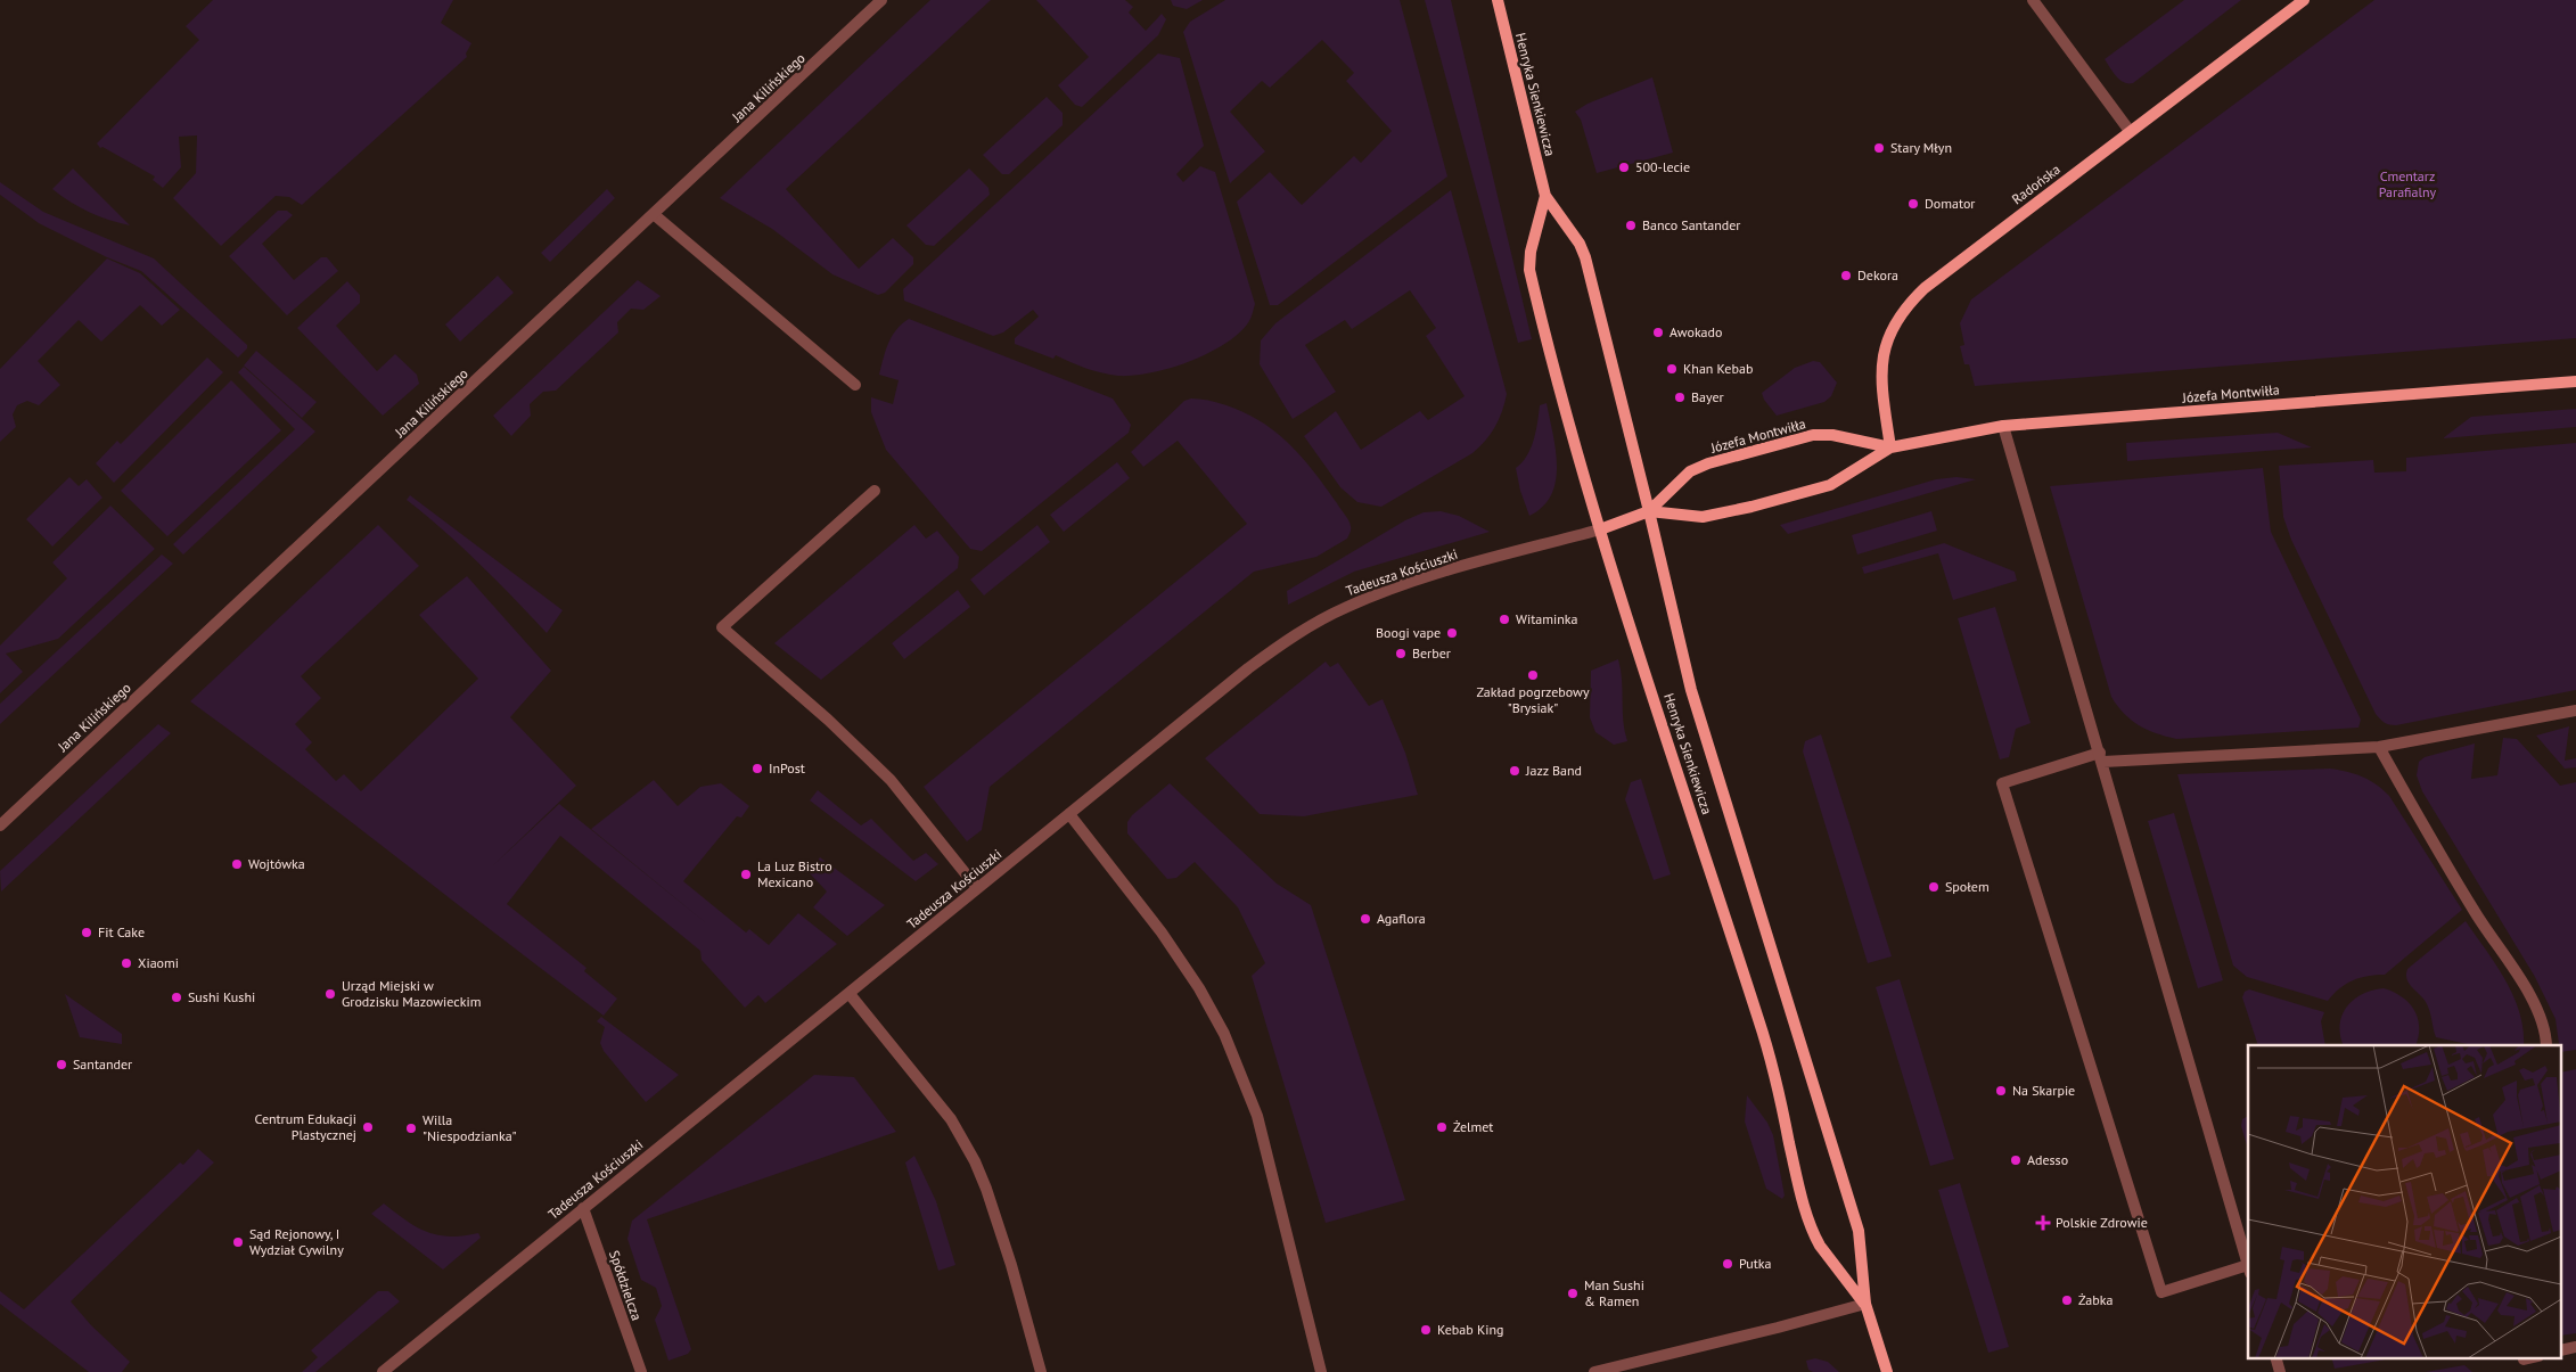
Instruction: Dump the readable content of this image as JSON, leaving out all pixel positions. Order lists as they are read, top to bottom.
{
  "streets": {
    "main road": ["Henryka Sienkiewicza", "Radońska", "Józefa Montwiłła"],
    "street": ["Jana Kilińskiego", "Tadeusza Kościuszki", "Spółdzielcza"]
  },
  "crossings": [
    ["Henryka Sienkiewicza", "Józefa Montwiłła"],
    ["Henryka Sienkiewicza", "Tadeusza Kościuszki"],
    ["Radońska", "Józefa Montwiłła"],
    ["Józefa Montwiłła", "Tadeusza Kościuszki"],
    ["Tadeusza Kościuszki", "Spółdzielcza"]
  ],
  "parks": ["Cmentarz Parafialny"],
  "places": {
    "other": [
      "Stary Młyn",
      "500-lecie",
      "Domator",
      "Banco Santander",
      "Dekora",
      "Awokado",
      "Khan Kebab",
      "Bayer",
      "Witaminka",
      "Boogi vape",
      "Berber",
      "Zakład pogrzebowy \"Brysiak\"",
      "InPost",
      "Jazz Band",
      "Wojtówka",
      "La Luz Bistro Mexicano",
      "Społem",
      "Agaflora",
      "Fit Cake",
      "Xiaomi",
      "Urząd Miejski w Grodzisku Mazowieckim",
      "Sushi Kushi",
      "Santander",
      "Na Skarpie",
      "Centrum Edukacji Plastycznej",
      "Żelmet",
      "Willa \"Niespodzianka\"",
      "Adesso",
      "Sąd Rejonowy, I Wydział Cywilny",
      "Putka",
      "Man Sushi & Ramen",
      "Żabka",
      "Kebab King"
    ],
    "health": ["Polskie Zdrowie"]
  }
}
